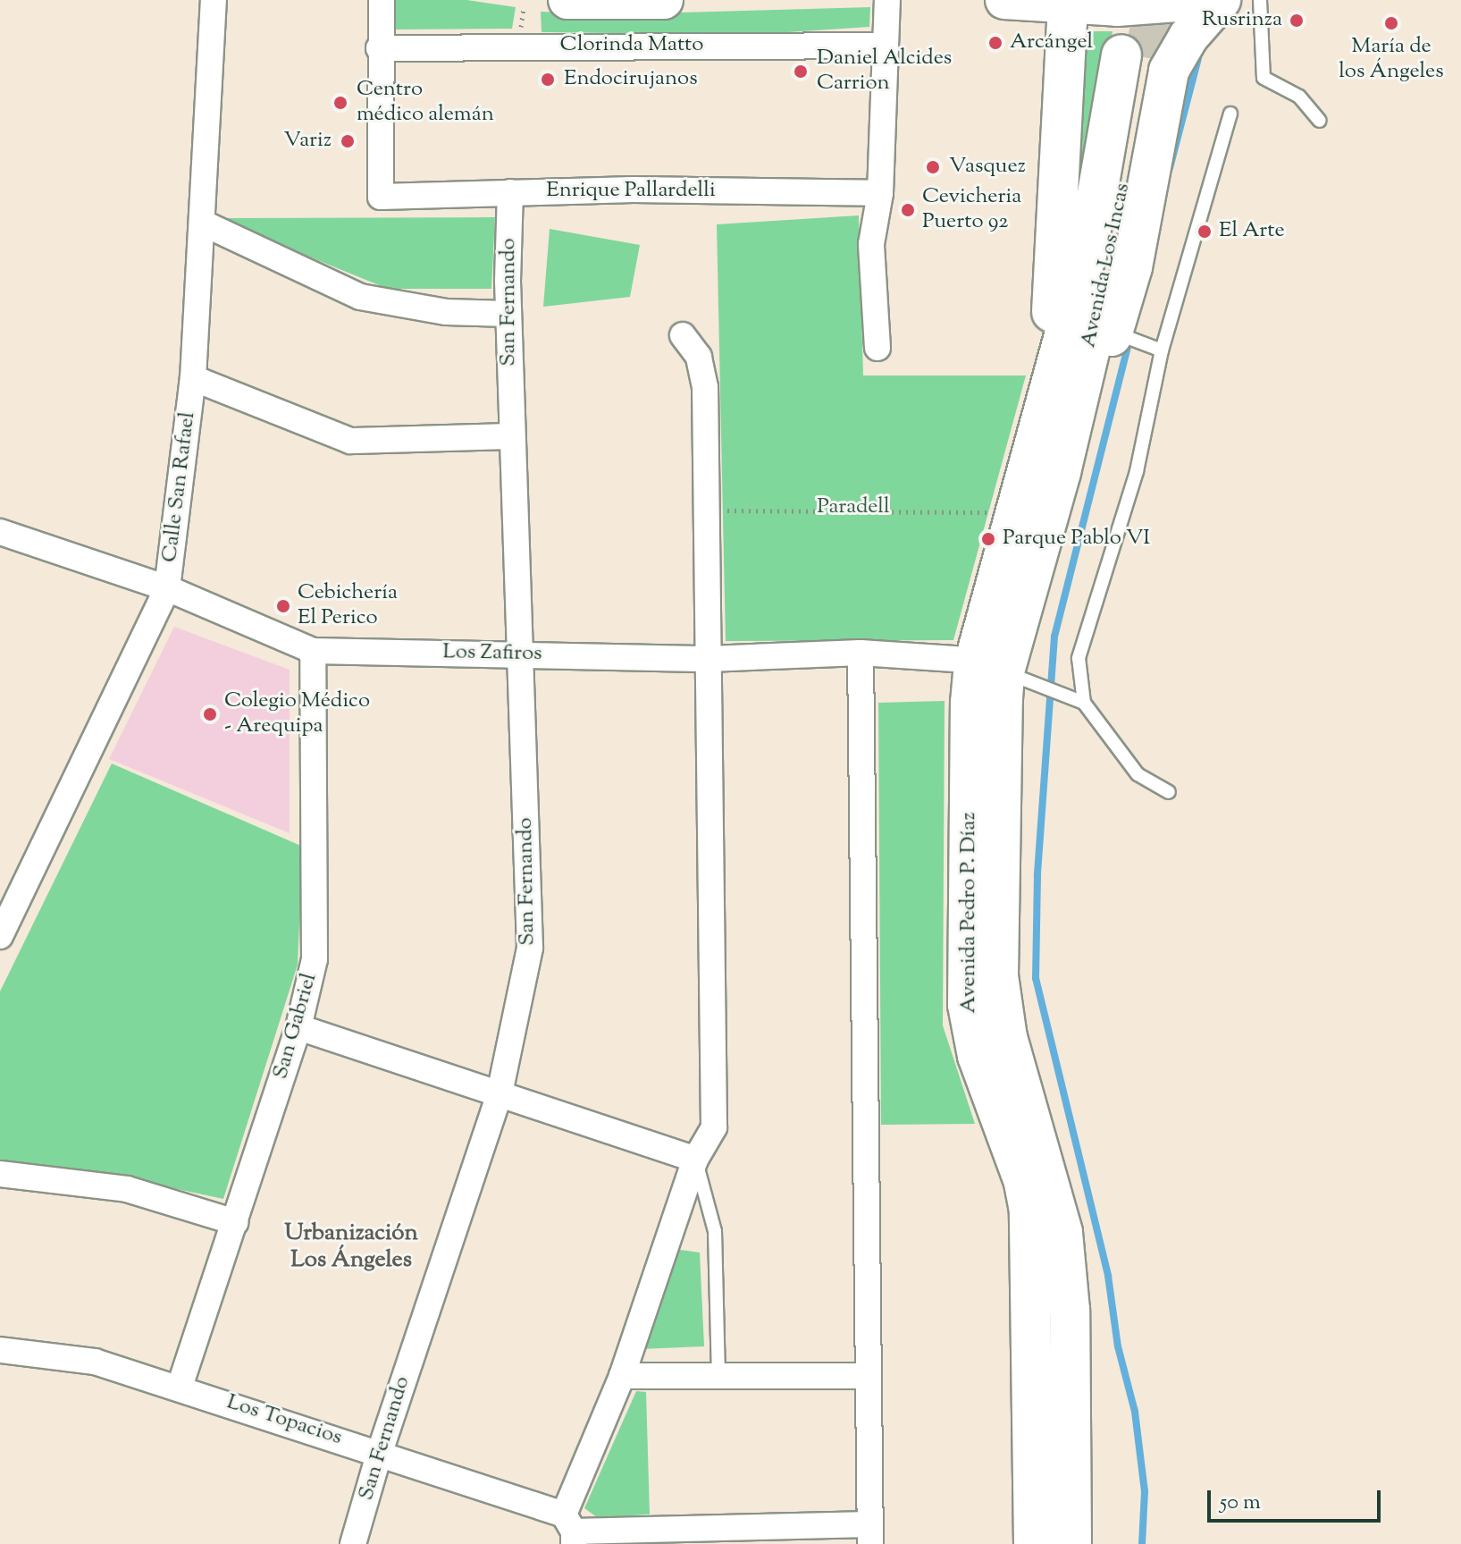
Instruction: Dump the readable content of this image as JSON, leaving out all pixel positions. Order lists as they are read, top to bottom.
{
  "streets": {
    "main road": ["Avenida Los Incas", "Avenida Pedro P. Díaz"],
    "street": [
      "Clorinda Matto",
      "Enrique Pallardelli",
      "San Fernando",
      "Calle San Rafael",
      "Los Zafiros",
      "San Gabriel",
      "Los Topacios"
    ]
  },
  "crossings": [
    ["Clorinda Matto", "Enrique Pallardelli"],
    ["Enrique Pallardelli", "San Fernando"],
    ["Avenida Los Incas", "Avenida Pedro P. Díaz"],
    ["San Fernando", "Los Zafiros"],
    ["San Fernando", "Los Topacios"],
    ["Calle San Rafael", "Los Zafiros"],
    ["Los Zafiros", "Avenida Pedro P. Díaz"],
    ["Los Zafiros", "San Gabriel"],
    ["San Gabriel", "Los Topacios"]
  ],
  "districts": ["Urbanización Los Ángeles"],
  "parks": ["Paradell"],
  "places": [
    "Rusrinza",
    "María de los Ángeles",
    "Arcángel",
    "Daniel Alcides Carrion",
    "Endocirujanos",
    "Centro médico alemán",
    "Variz",
    "Vasquez",
    "Cevicheria Puerto 92",
    "El Arte",
    "Parque Pablo VI",
    "Cebichería El Perico",
    "Colegio Médico - Arequipa"
  ],
  "scale_bar": "50 m"
}
